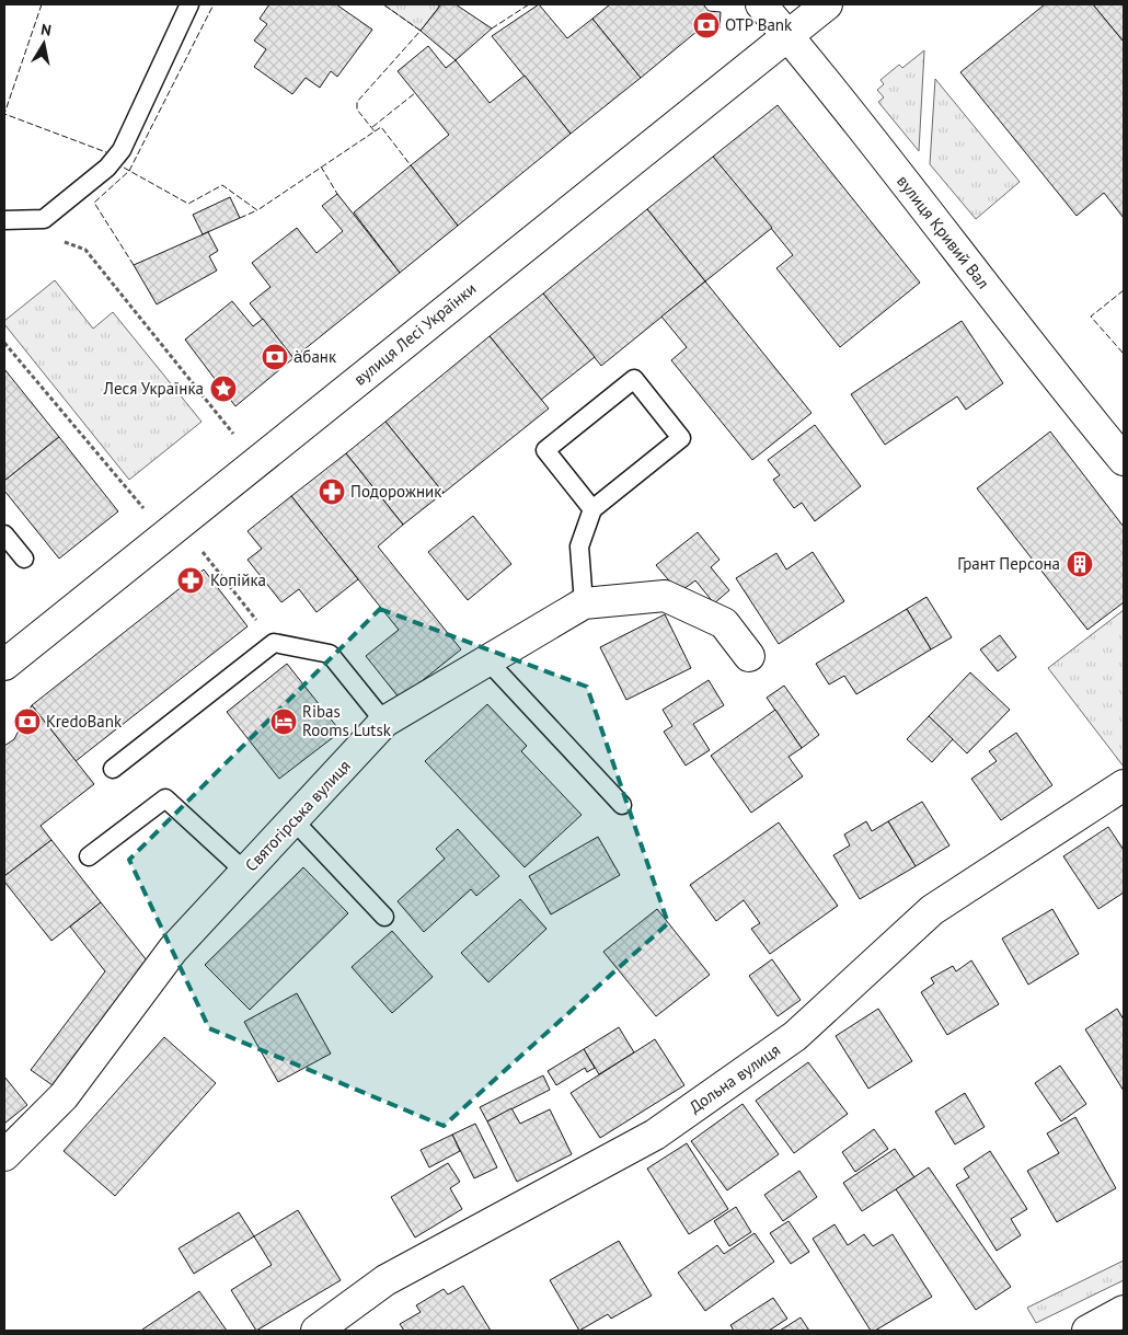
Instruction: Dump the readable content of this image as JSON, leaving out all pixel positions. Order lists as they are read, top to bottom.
{
  "streets": {
    "street": [
      "вулиця Кривий Вал",
      "вулиця Лесі Українки",
      "Святогірська вулиця",
      "Дольна вулиця"
    ]
  },
  "crossings": [
    ["вулиця Кривий Вал", "вулиця Лесі Українки"]
  ],
  "places": {
    "bank": ["OTP Bank", "а̀банк", "KredoBank"],
    "place": ["Леся Українка"],
    "pharmacy": ["Подорожник", "Копійка"],
    "building": ["Грант Персона"],
    "hotel": ["Ribas Rooms Lutsk"]
  },
  "north": "top"
}
